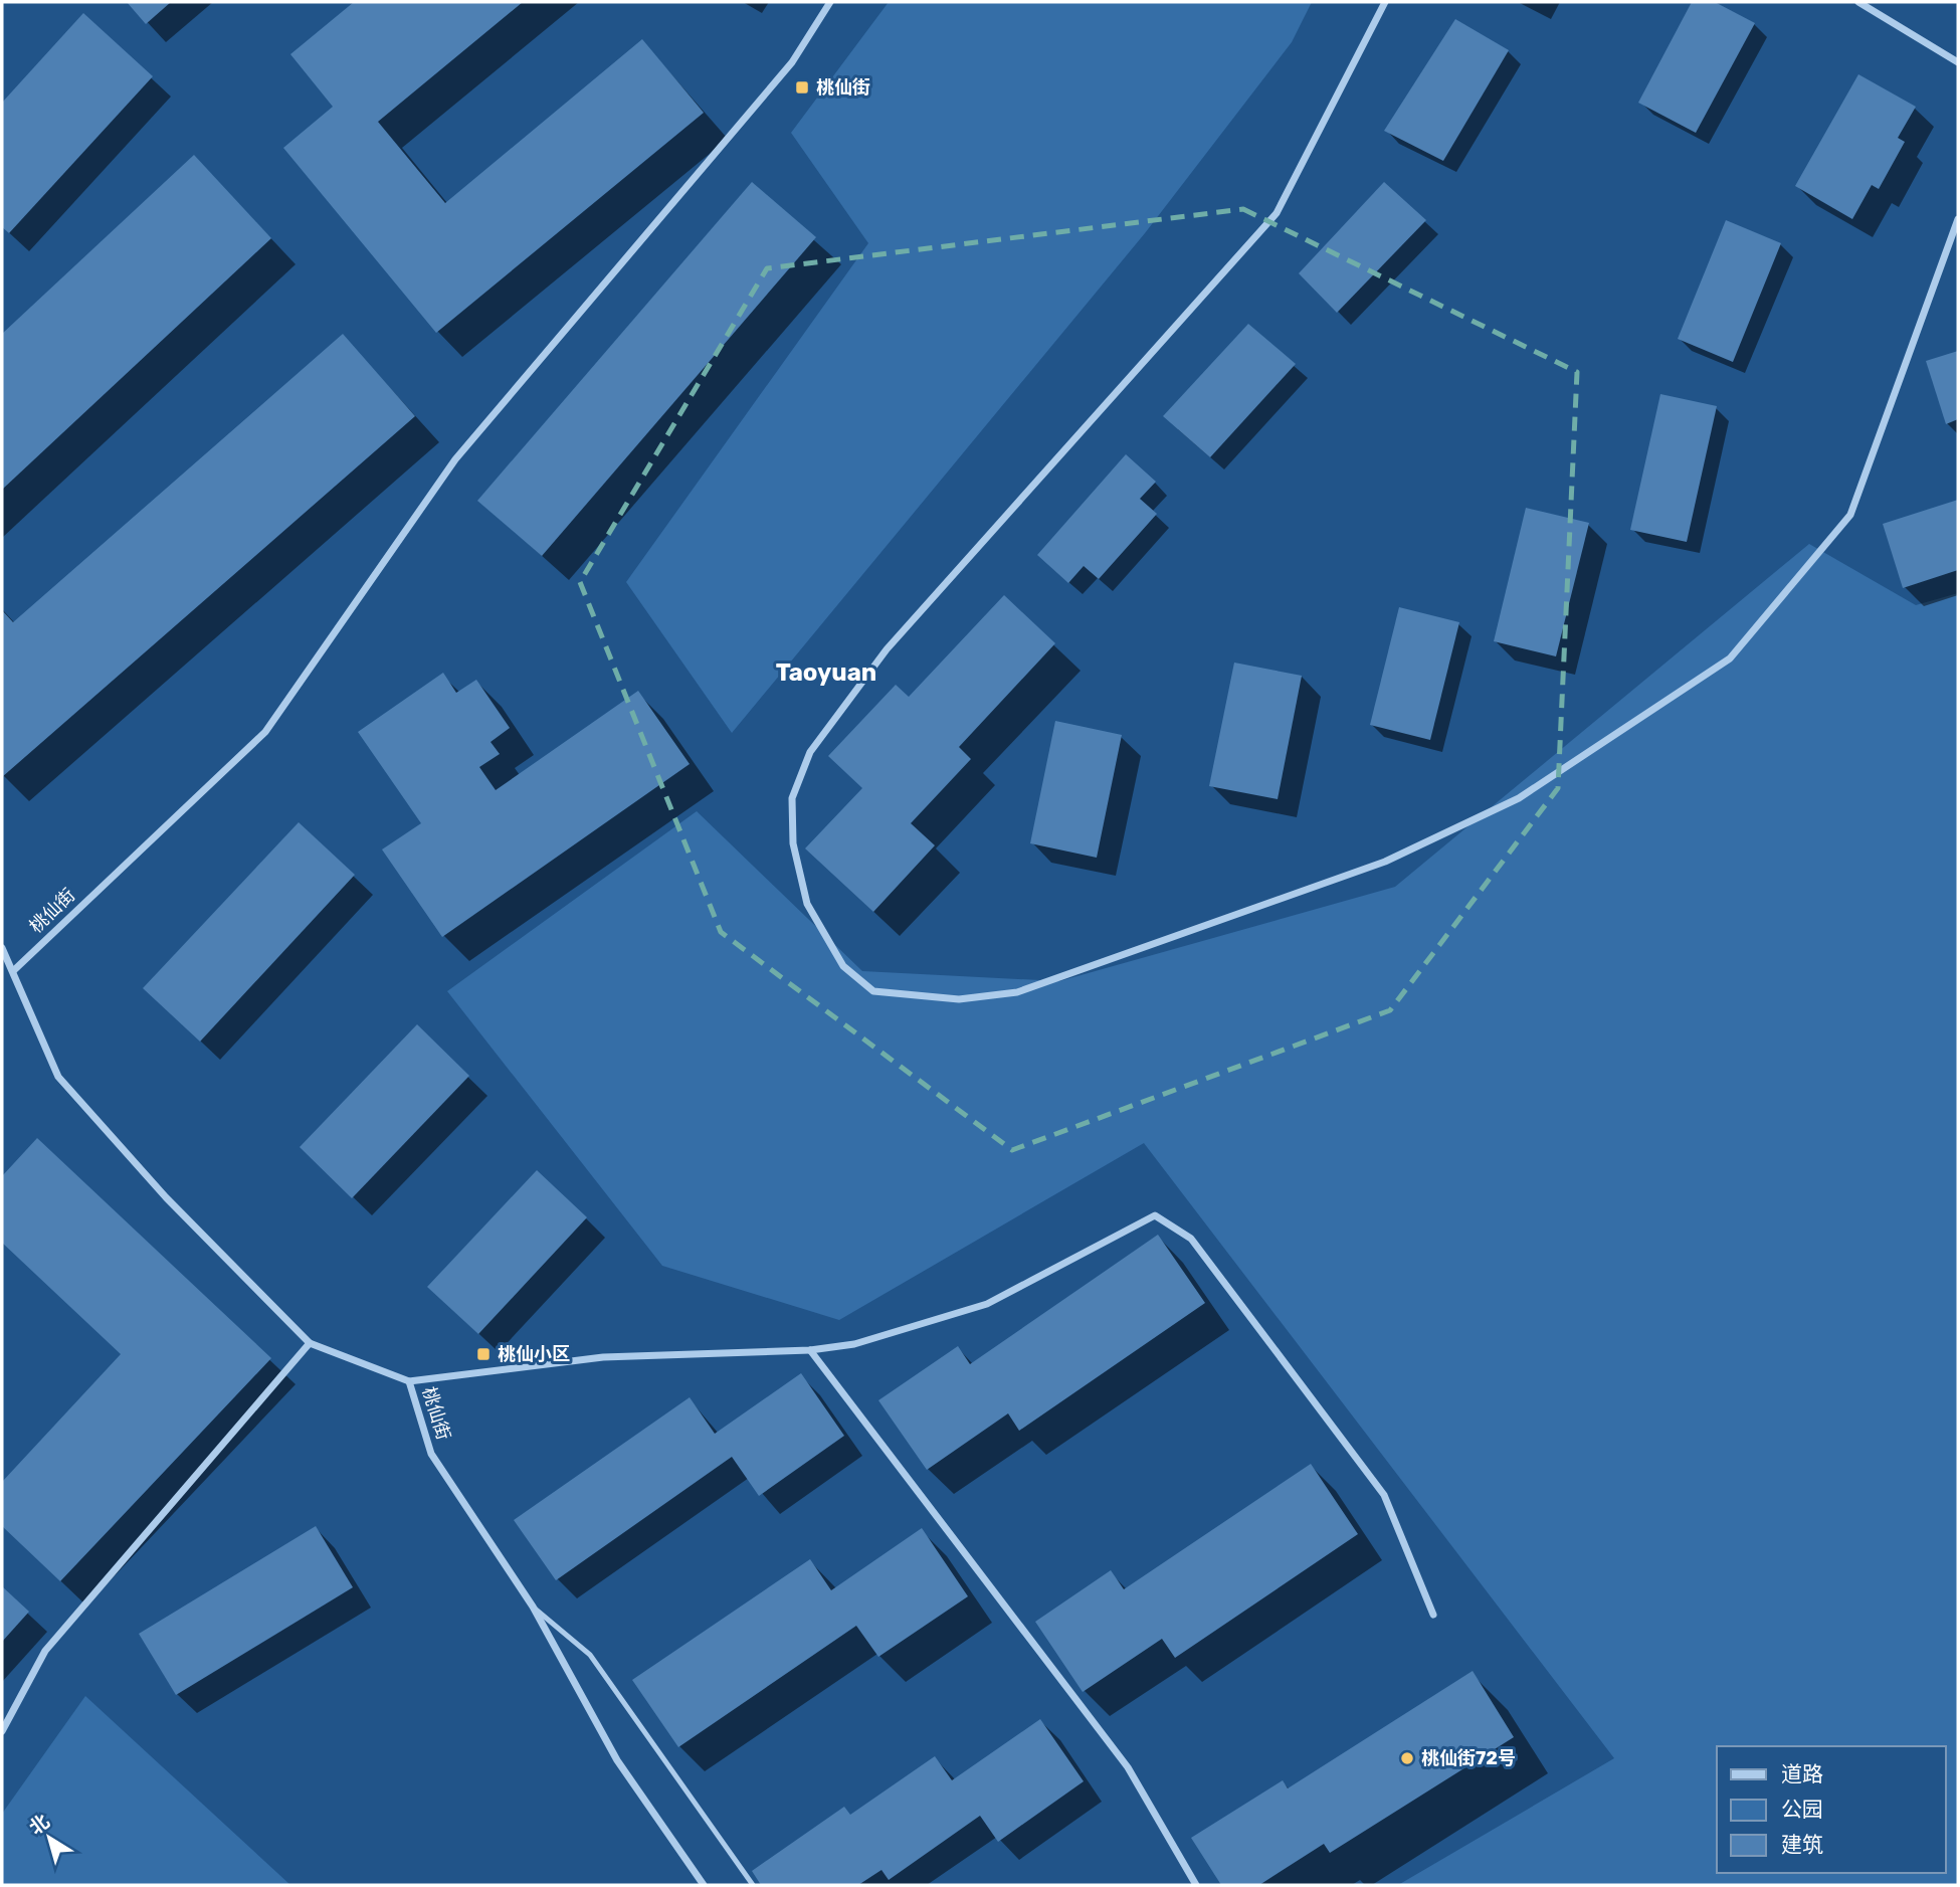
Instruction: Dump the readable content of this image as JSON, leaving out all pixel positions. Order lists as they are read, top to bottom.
{
  "streets": {
    "street": ["桃仙街"]
  },
  "districts": ["Taoyuan"],
  "places": {
    "transit": ["桃仙街", "桃仙小区"],
    "other": ["桃仙街72号"]
  },
  "legend": ["道路", "公园", "建筑"],
  "north": "top left"
}
